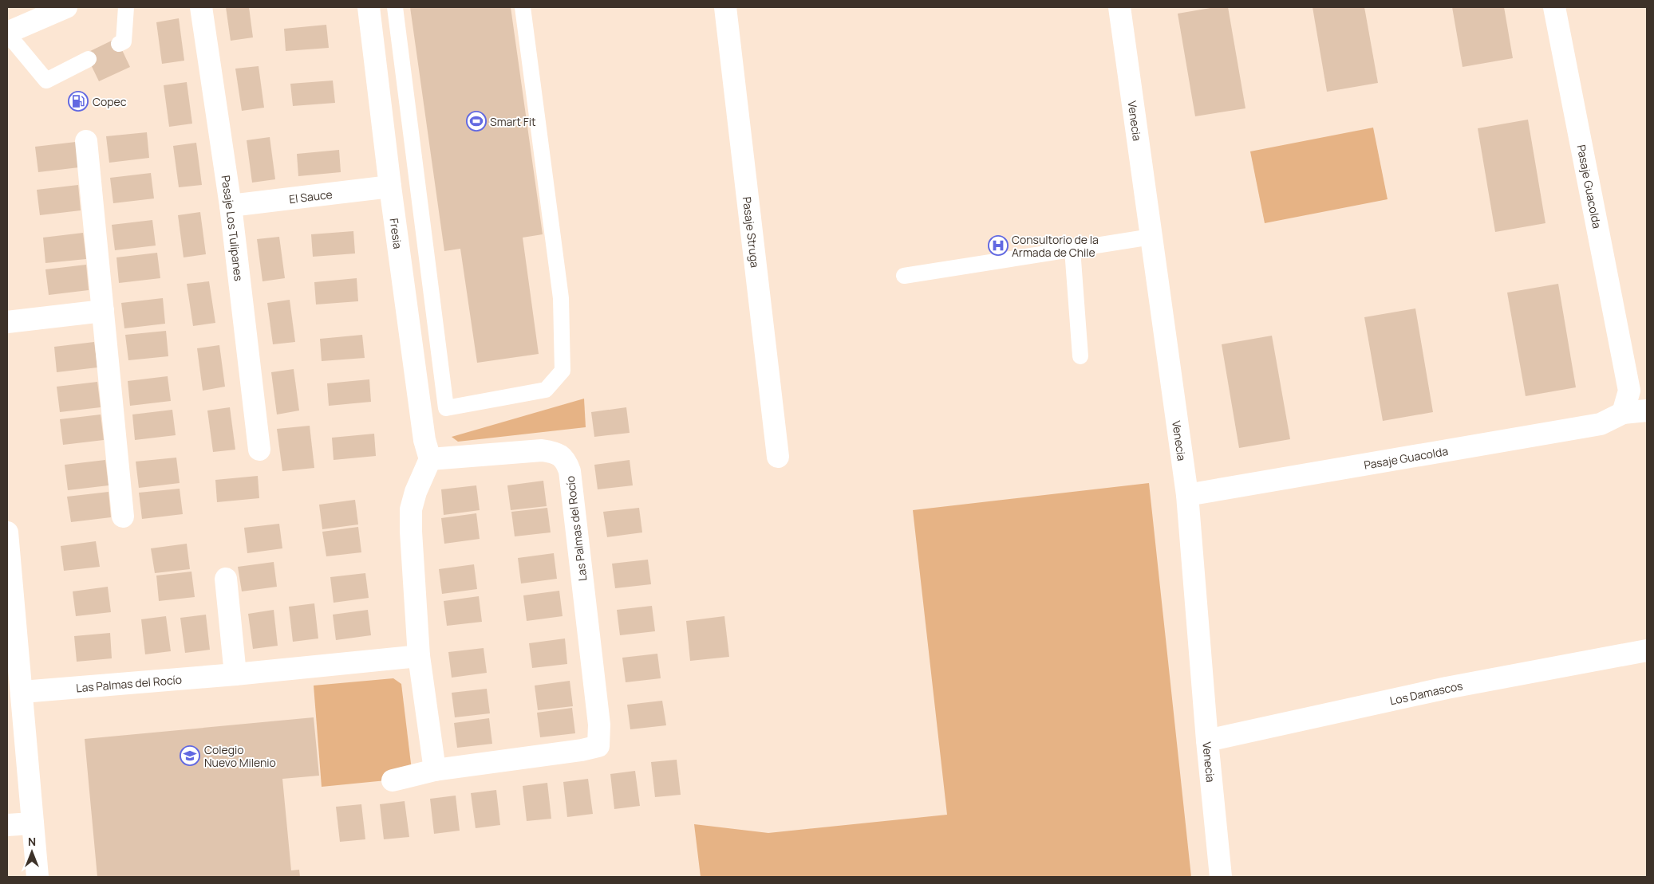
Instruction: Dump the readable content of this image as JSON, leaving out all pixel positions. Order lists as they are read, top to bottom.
{
  "streets": {
    "street": [
      "Venecia",
      "Pasaje Guacolda",
      "El Sauce",
      "Pasaje Los Tulipanes",
      "Pasaje Struga",
      "Fresia",
      "Las Palmas del Rocío",
      "Los Damascos"
    ]
  },
  "crossings": [
    ["Venecia", "Pasaje Guacolda"],
    ["Venecia", "Los Damascos"],
    ["El Sauce", "Pasaje Los Tulipanes"],
    ["El Sauce", "Fresia"],
    ["Fresia", "Las Palmas del Rocío"]
  ],
  "places": {
    "fuel station": ["Copec"],
    "sports": ["Smart Fit"],
    "hospital": ["Consultorio de la Armada de Chile"],
    "school or university": ["Colegio Nuevo Milenio"]
  },
  "north": "top"
}
